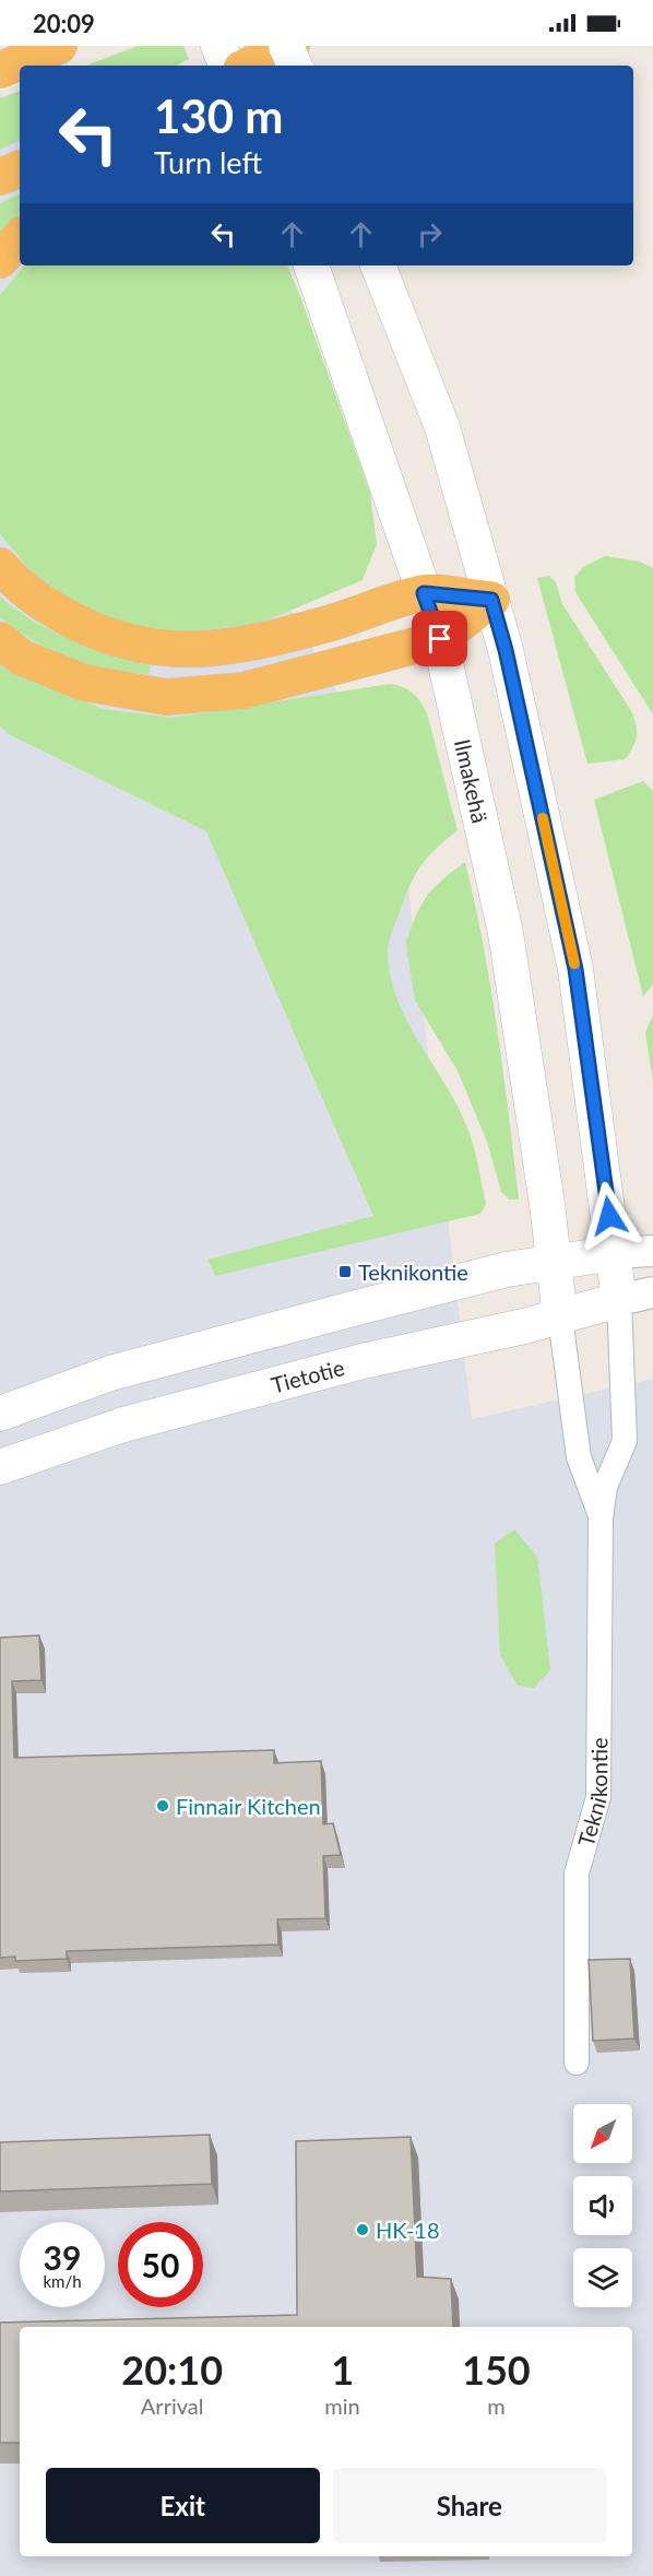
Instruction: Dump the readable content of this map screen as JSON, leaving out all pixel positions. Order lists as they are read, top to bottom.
{
  "streets": {
    "main road": ["Ilmakehä", "Tietotie"],
    "street": ["Teknikontie"]
  },
  "crossings": [
    ["Ilmakehä", "Tietotie"],
    ["Ilmakehä", "Teknikontie"],
    ["Tietotie", "Teknikontie"]
  ],
  "places": {
    "transit": ["Teknikontie"],
    "other": ["Finnair Kitchen", "HK-18"]
  },
  "north": "bottom left",
  "page": {
    "status": "20:09",
    "turn": ["130 m", "Turn left"],
    "speed": "39 km/h",
    "limit": "50",
    "eta": [
      "20:10",
      "Arrival",
      "1",
      "min",
      "150",
      "m"
    ],
    "buttons": ["Exit", "Share"]
  }
}
